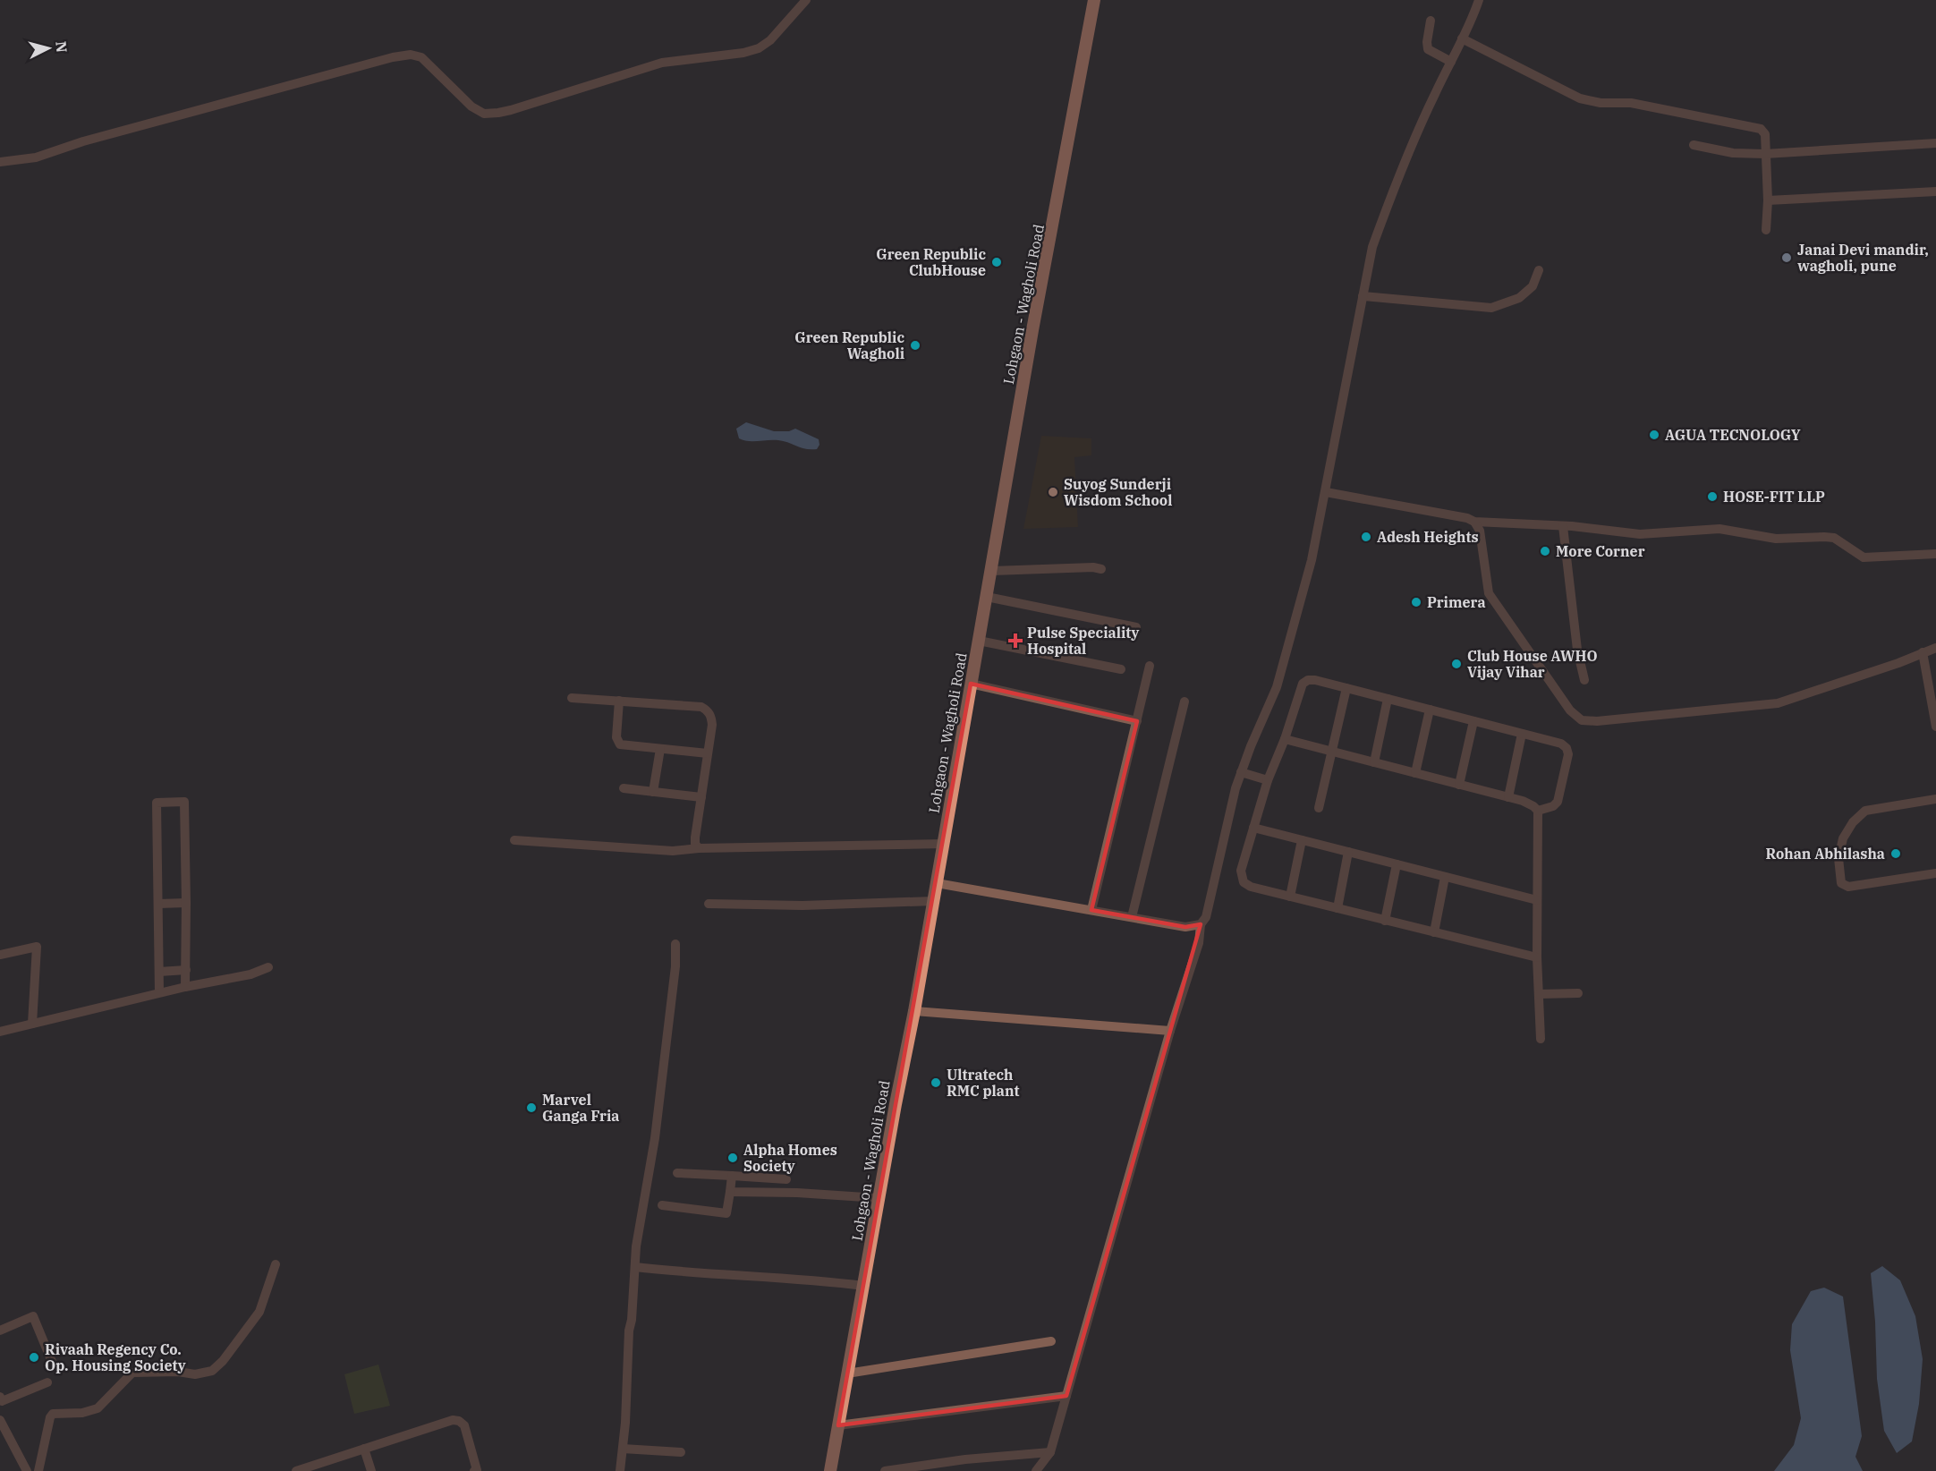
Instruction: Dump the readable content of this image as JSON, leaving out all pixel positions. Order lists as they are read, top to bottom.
{
  "streets": {
    "main road": ["Lohgaon - Wagholi Road"]
  },
  "places": {
    "other": [
      "Janai Devi mandir, wagholi, pune",
      "Green Republic ClubHouse",
      "Green Republic Wagholi",
      "AGUA TECNOLOGY",
      "Suyog Sunderji Wisdom School",
      "HOSE-FIT LLP",
      "Adesh Heights",
      "More Corner",
      "Primera",
      "Club House AWHO Vijay Vihar",
      "Rohan Abhilasha",
      "Ultratech RMC plant",
      "Marvel Ganga Fria",
      "Alpha Homes Society",
      "Rivaah Regency Co. Op. Housing Society"
    ],
    "health": ["Pulse Speciality Hospital"]
  },
  "north": "right"
}
